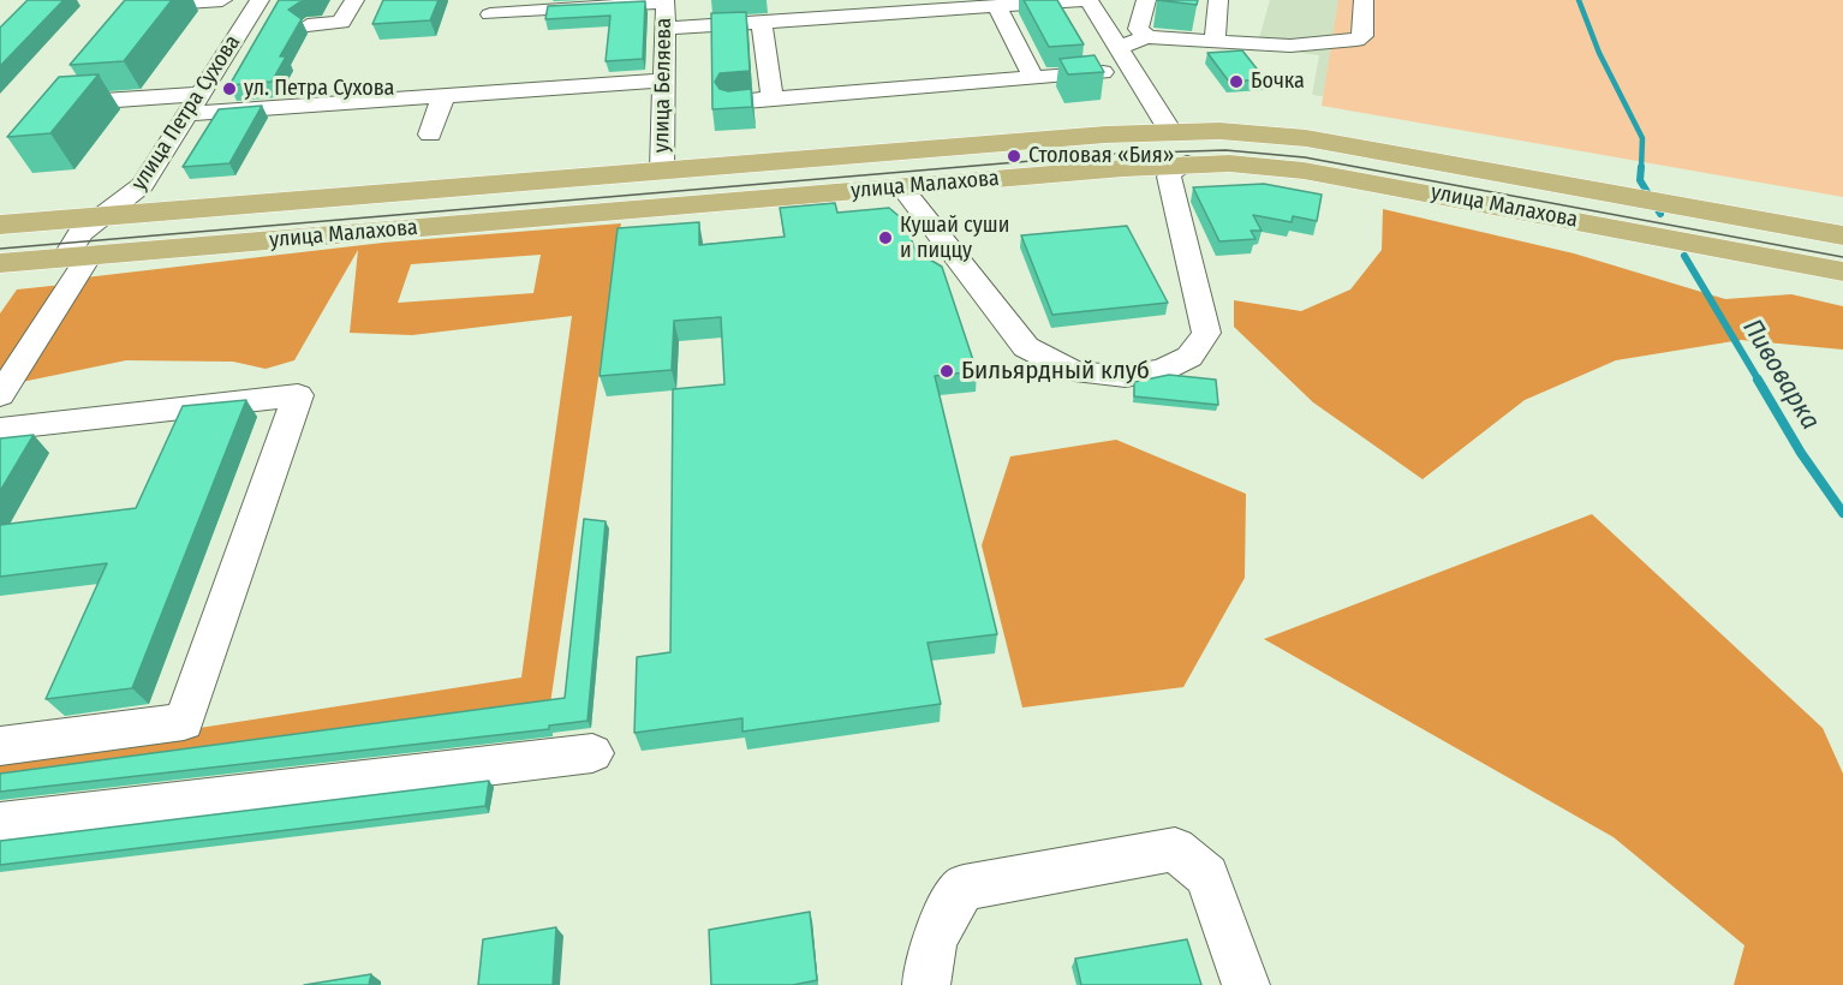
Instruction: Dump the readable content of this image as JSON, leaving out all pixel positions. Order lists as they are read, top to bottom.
{
  "streets": {
    "main road": ["улица Малахова"],
    "street": ["улица Беляева", "улица Петра Сухова"]
  },
  "crossings": [
    ["улица Беляева", "улица Малахова"],
    ["улица Петра Сухова", "улица Малахова"]
  ],
  "water": ["Пивоварка"],
  "places": [
    "Бочка",
    "ул. Петра Сухова",
    "Столовая «Бия»",
    "Кушай суши и пиццу",
    "Бильярдный клуб"
  ]
}
